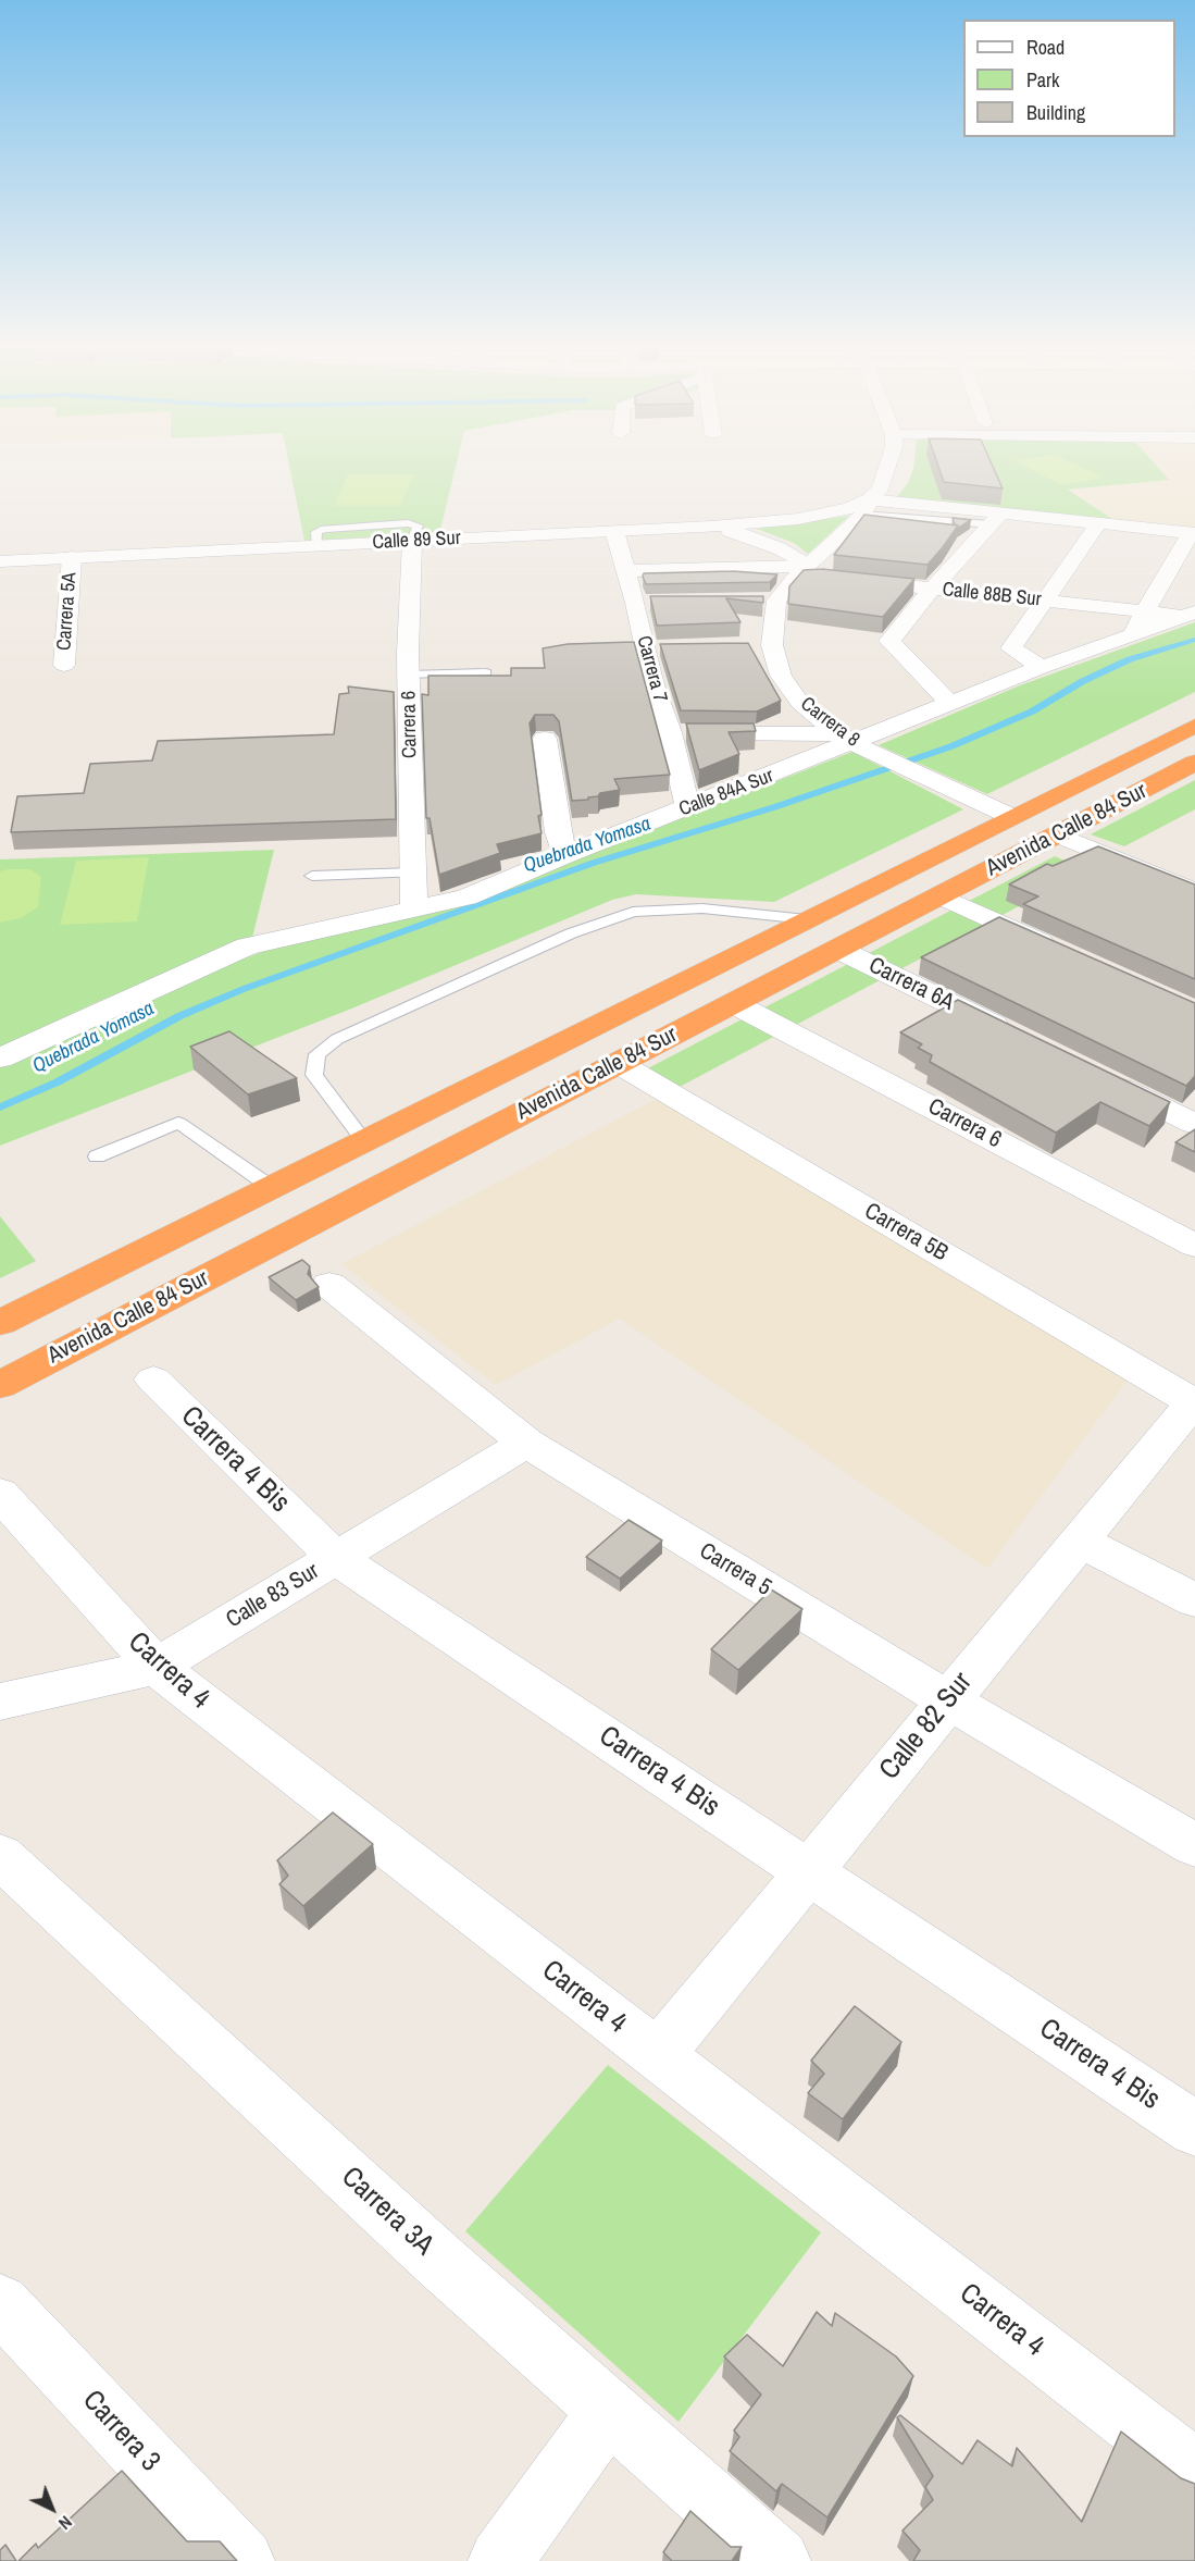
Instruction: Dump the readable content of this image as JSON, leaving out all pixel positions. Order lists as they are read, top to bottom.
{
  "streets": {
    "highway": ["Avenida Calle 84 Sur"],
    "street": [
      "Calle 89 Sur",
      "Calle 88B Sur",
      "Carrera 5A",
      "Carrera 7",
      "Carrera 8",
      "Carrera 6",
      "Calle 84A Sur",
      "Carrera 6A",
      "Carrera 5B",
      "Carrera 4 Bis",
      "Carrera 5",
      "Calle 83 Sur",
      "Carrera 4",
      "Calle 82 Sur",
      "Carrera 3A",
      "Carrera 3"
    ]
  },
  "crossings": [
    ["Calle 89 Sur", "Carrera 5A"],
    ["Calle 89 Sur", "Carrera 7"],
    ["Calle 89 Sur", "Carrera 6"],
    ["Calle 88B Sur", "Calle 84A Sur"],
    ["Carrera 7", "Calle 84A Sur"],
    ["Carrera 8", "Calle 84A Sur"],
    ["Carrera 8", "Avenida Calle 84 Sur"],
    ["Carrera 6", "Calle 84A Sur"],
    ["Carrera 6", "Avenida Calle 84 Sur"],
    ["Avenida Calle 84 Sur", "Carrera 6A"],
    ["Avenida Calle 84 Sur", "Carrera 5B"],
    ["Carrera 5B", "Calle 82 Sur"],
    ["Carrera 4 Bis", "Calle 83 Sur"],
    ["Carrera 4 Bis", "Calle 82 Sur"],
    ["Carrera 5", "Calle 83 Sur"],
    ["Carrera 5", "Calle 82 Sur"],
    ["Calle 83 Sur", "Carrera 4"],
    ["Carrera 4", "Calle 82 Sur"]
  ],
  "water": ["Quebrada Yomasa"],
  "legend": ["Road", "Park", "Building"],
  "north": "bottom right"
}
